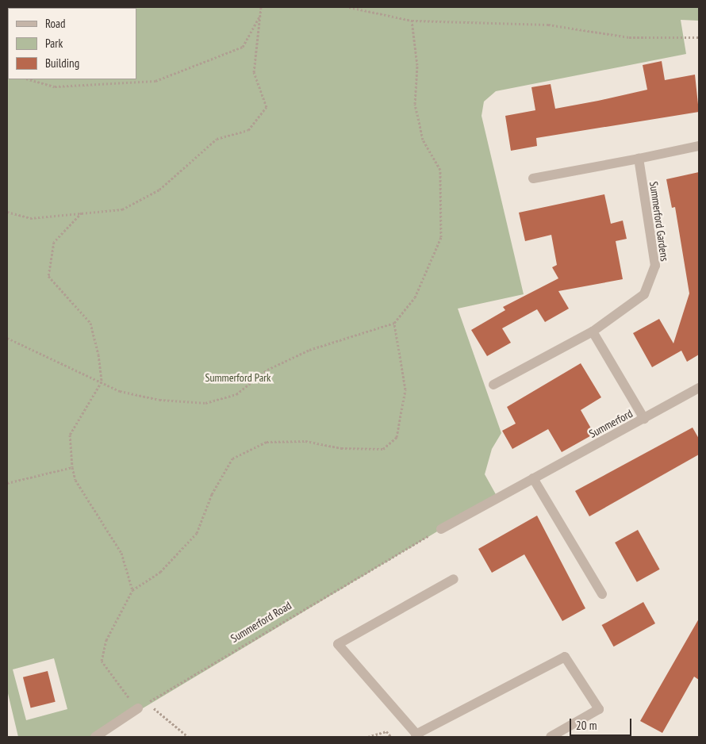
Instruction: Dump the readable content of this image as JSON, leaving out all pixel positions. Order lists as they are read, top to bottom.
{
  "streets": {
    "street": ["Summerford Gardens", "Summerford"],
    "path": ["Summerford Road"]
  },
  "crossings": [
    ["Summerford", "Summerford Road"]
  ],
  "parks": ["Summerford Park"],
  "legend": ["Road", "Park", "Building"],
  "scale_bar": "20 m"
}
